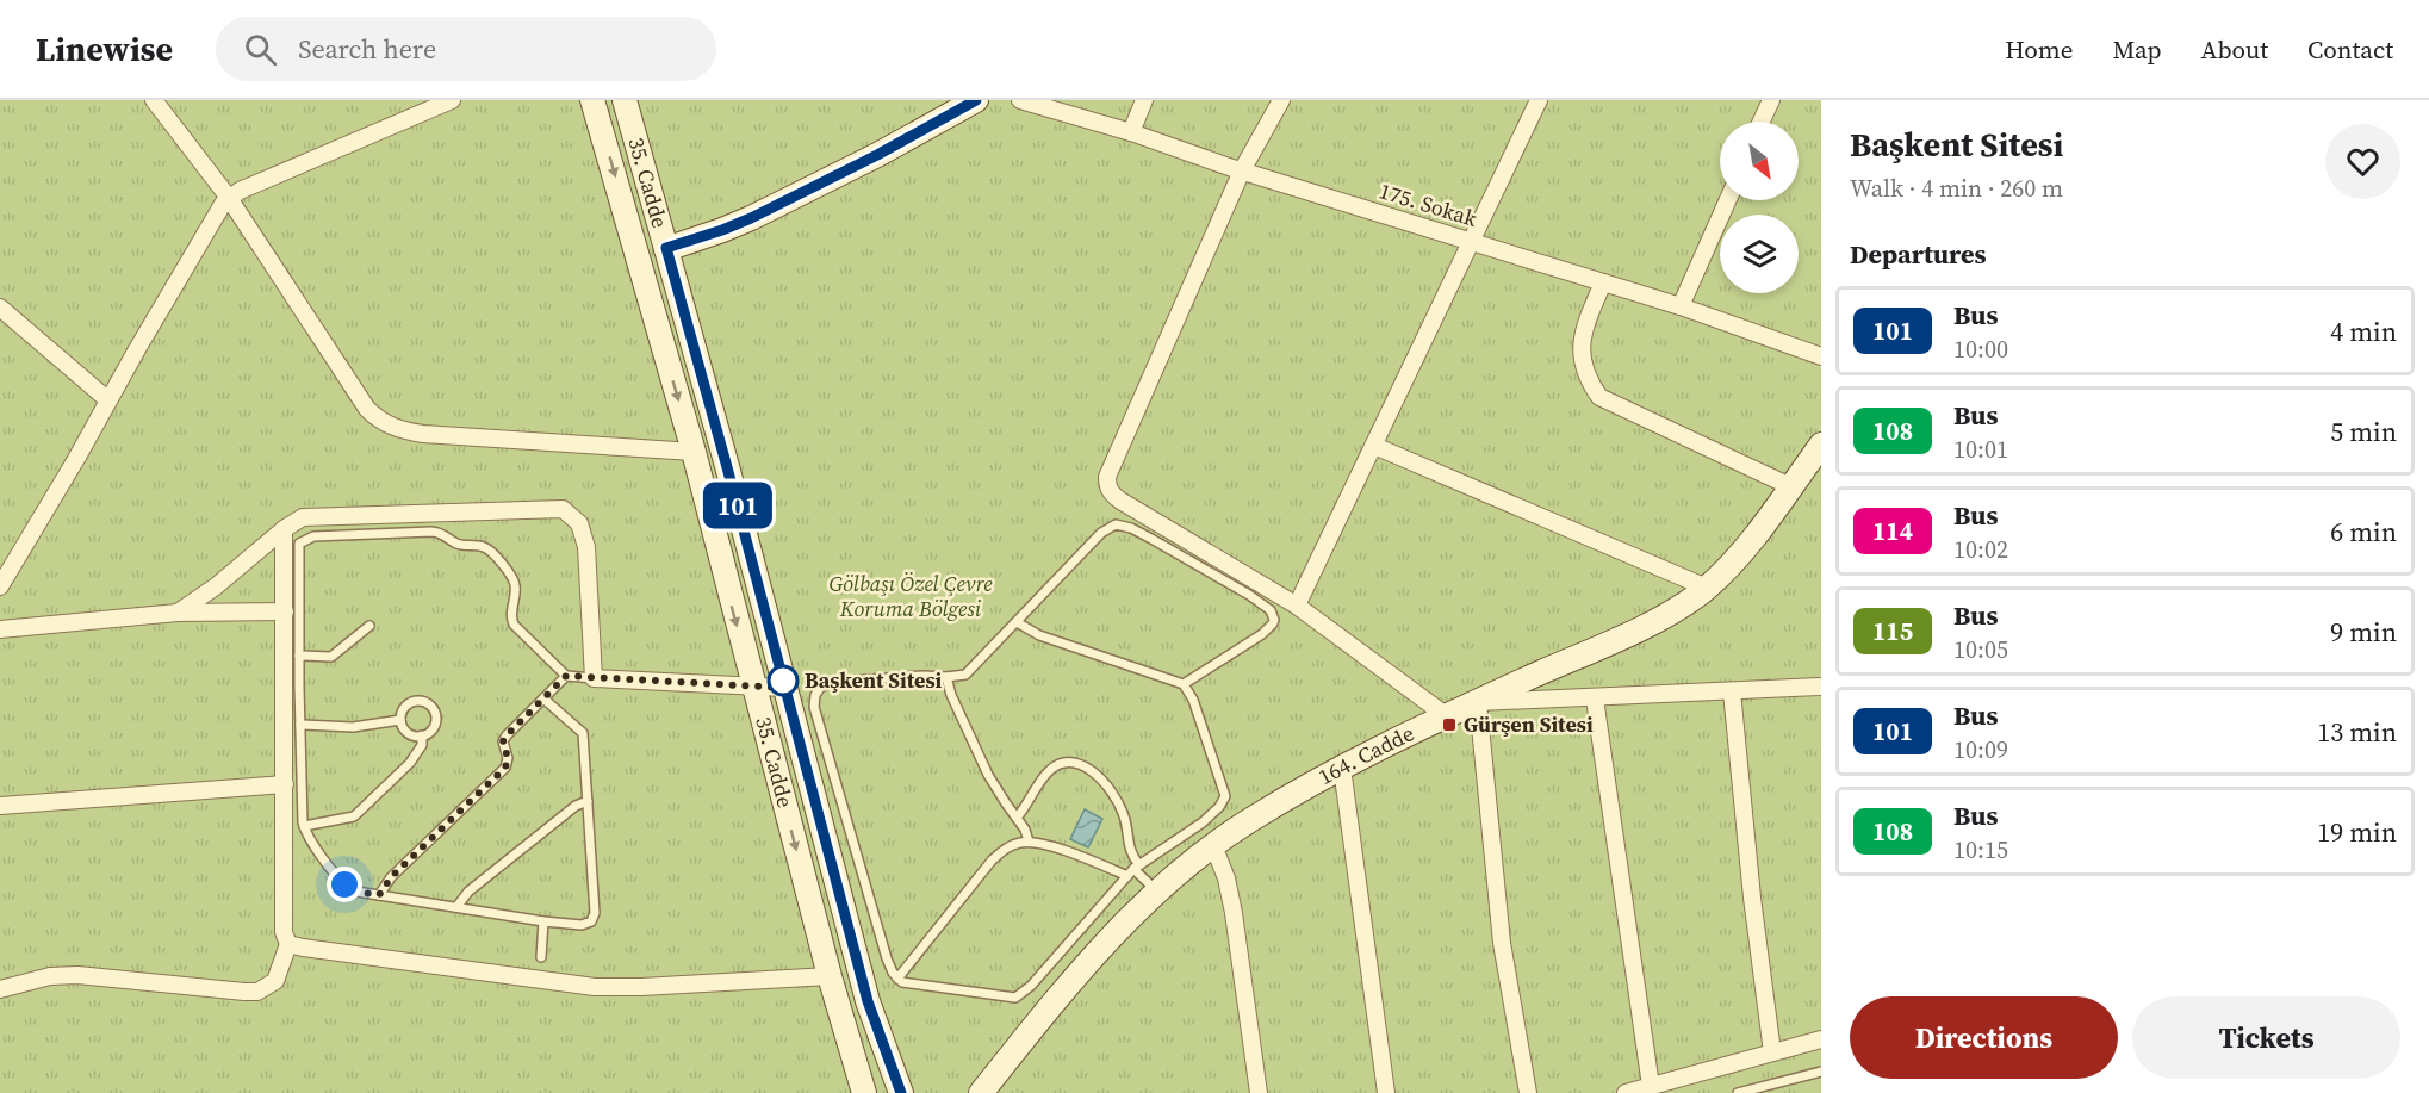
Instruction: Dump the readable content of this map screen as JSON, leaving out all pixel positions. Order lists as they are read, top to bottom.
{
  "streets": {
    "street": ["35. Cadde", "175. Sokak", "164. Cadde"]
  },
  "parks": ["Gölbaşı Özel Çevre Koruma Bölgesi"],
  "places": {
    "other": ["Başkent Sitesi"],
    "transit": ["Gürşen Sitesi"]
  },
  "lines": ["bus line 101"],
  "north": "bottom right",
  "page": {
    "header": "Linewise",
    "search": "Search here",
    "nav": [
      "Home",
      "Map",
      "About",
      "Contact"
    ],
    "on_map": "101",
    "heading": [
      ["Başkent Sitesi", "Walk · 4 min · 260 m"],
      "Departures"
    ],
    "list": [
      {
        "mark": "101",
        "name": "Bus",
        "note": "10:00",
        "value": "4 min"
      },
      {
        "mark": "108",
        "name": "Bus",
        "note": "10:01",
        "value": "5 min"
      },
      {
        "mark": "114",
        "name": "Bus",
        "note": "10:02",
        "value": "6 min"
      },
      {
        "mark": "115",
        "name": "Bus",
        "note": "10:05",
        "value": "9 min"
      },
      {
        "mark": "101",
        "name": "Bus",
        "note": "10:09",
        "value": "13 min"
      },
      {
        "mark": "108",
        "name": "Bus",
        "note": "10:15",
        "value": "19 min"
      }
    ],
    "buttons": ["Directions", "Tickets"]
  }
}
